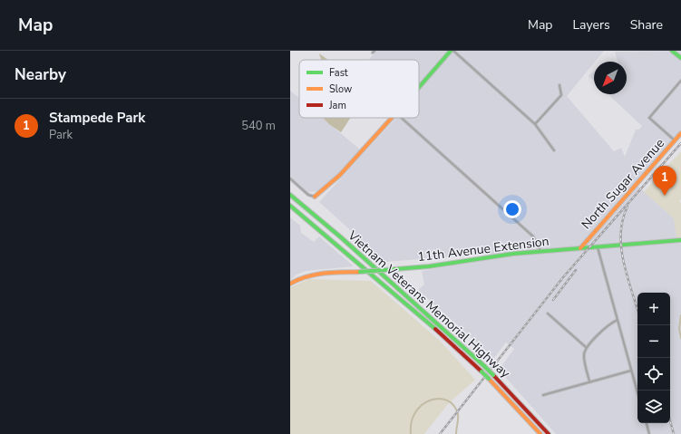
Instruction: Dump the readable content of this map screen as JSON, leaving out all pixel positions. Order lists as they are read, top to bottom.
{
  "streets": {
    "main road": ["North Sugar Avenue", "11th Avenue Extension", "Vietnam Veterans Memorial Highway"]
  },
  "crossings": [
    ["North Sugar Avenue", "11th Avenue Extension"]
  ],
  "legend": ["Fast", "Slow", "Jam"],
  "north": "bottom left",
  "page": {
    "header": "Map",
    "nav": ["Map", "Layers", "Share"],
    "heading": "Nearby",
    "list": [
      {
        "mark": "1",
        "name": "Stampede Park",
        "note": "Park",
        "value": "540 m"
      }
    ],
    "pins": "1",
    "map_buttons": ["+", "−"]
  }
}
